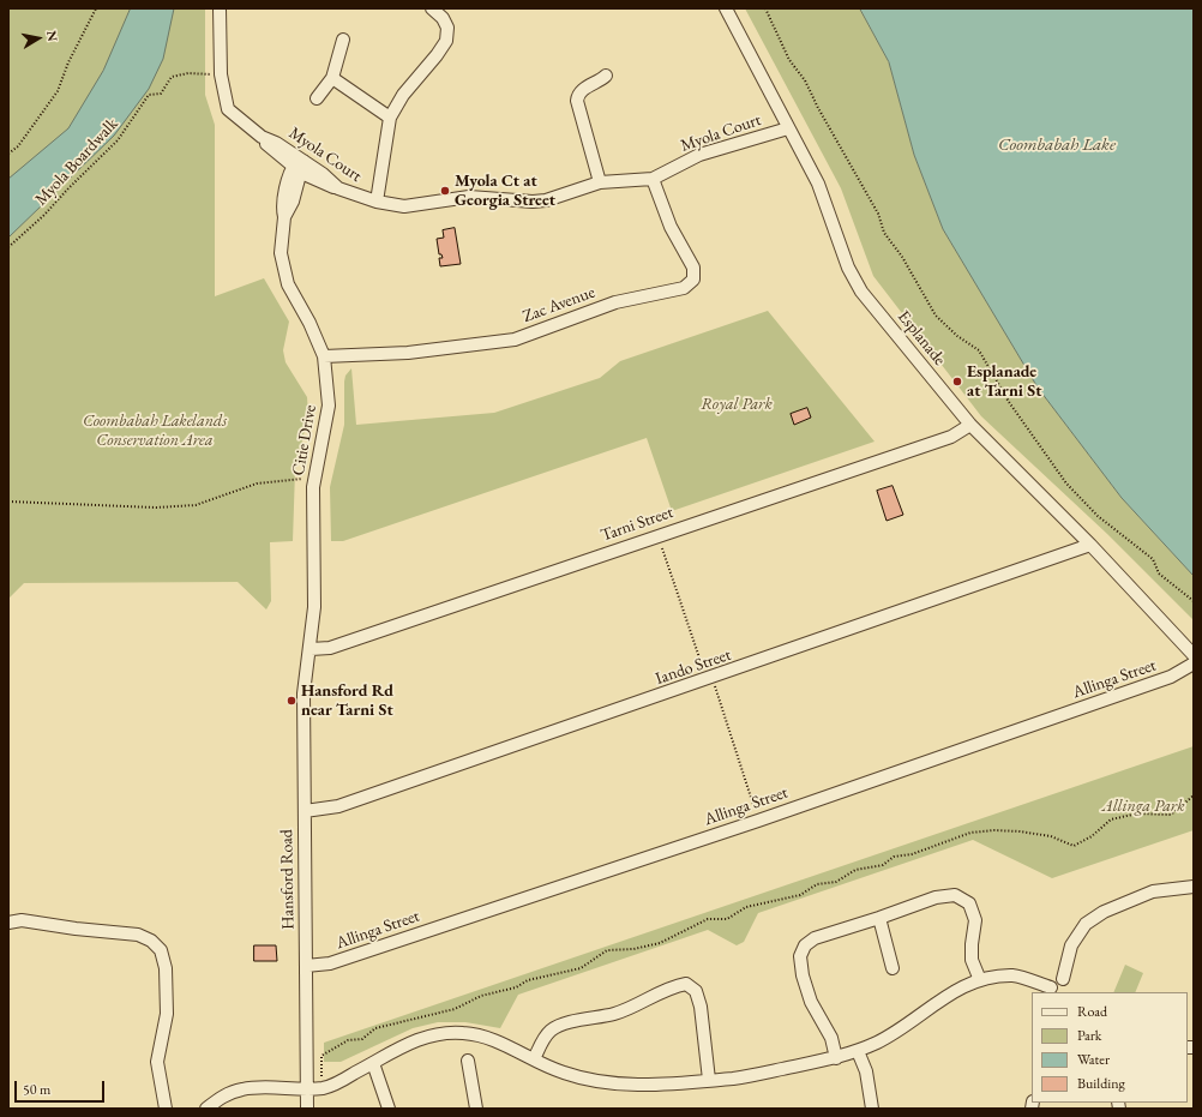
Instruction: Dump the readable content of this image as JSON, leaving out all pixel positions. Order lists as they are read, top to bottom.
{
  "streets": {
    "street": [
      "Myola Court",
      "Zac Avenue",
      "Esplanade",
      "Citie Drive",
      "Tarni Street",
      "Iando Street",
      "Allinga Street",
      "Hansford Road"
    ],
    "path": ["Myola Boardwalk"]
  },
  "crossings": [
    ["Myola Court", "Myola Boardwalk"],
    ["Myola Court", "Zac Avenue"],
    ["Myola Court", "Esplanade"],
    ["Myola Court", "Citie Drive"],
    ["Zac Avenue", "Citie Drive"],
    ["Esplanade", "Tarni Street"],
    ["Esplanade", "Iando Street"],
    ["Citie Drive", "Tarni Street"],
    ["Citie Drive", "Hansford Road"],
    ["Tarni Street", "Hansford Road"],
    ["Iando Street", "Hansford Road"],
    ["Allinga Street", "Hansford Road"]
  ],
  "water": ["Coombabah Lake"],
  "parks": ["Royal Park", "Coombabah Lakelands Conservation Area", "Allinga Park"],
  "places": ["Myola Ct at Georgia Street", "Esplanade at Tarni St", "Hansford Rd near Tarni St"],
  "legend": [
    "Road",
    "Park",
    "Water",
    "Building"
  ],
  "scale_bar": "50 m",
  "north": "right"
}
